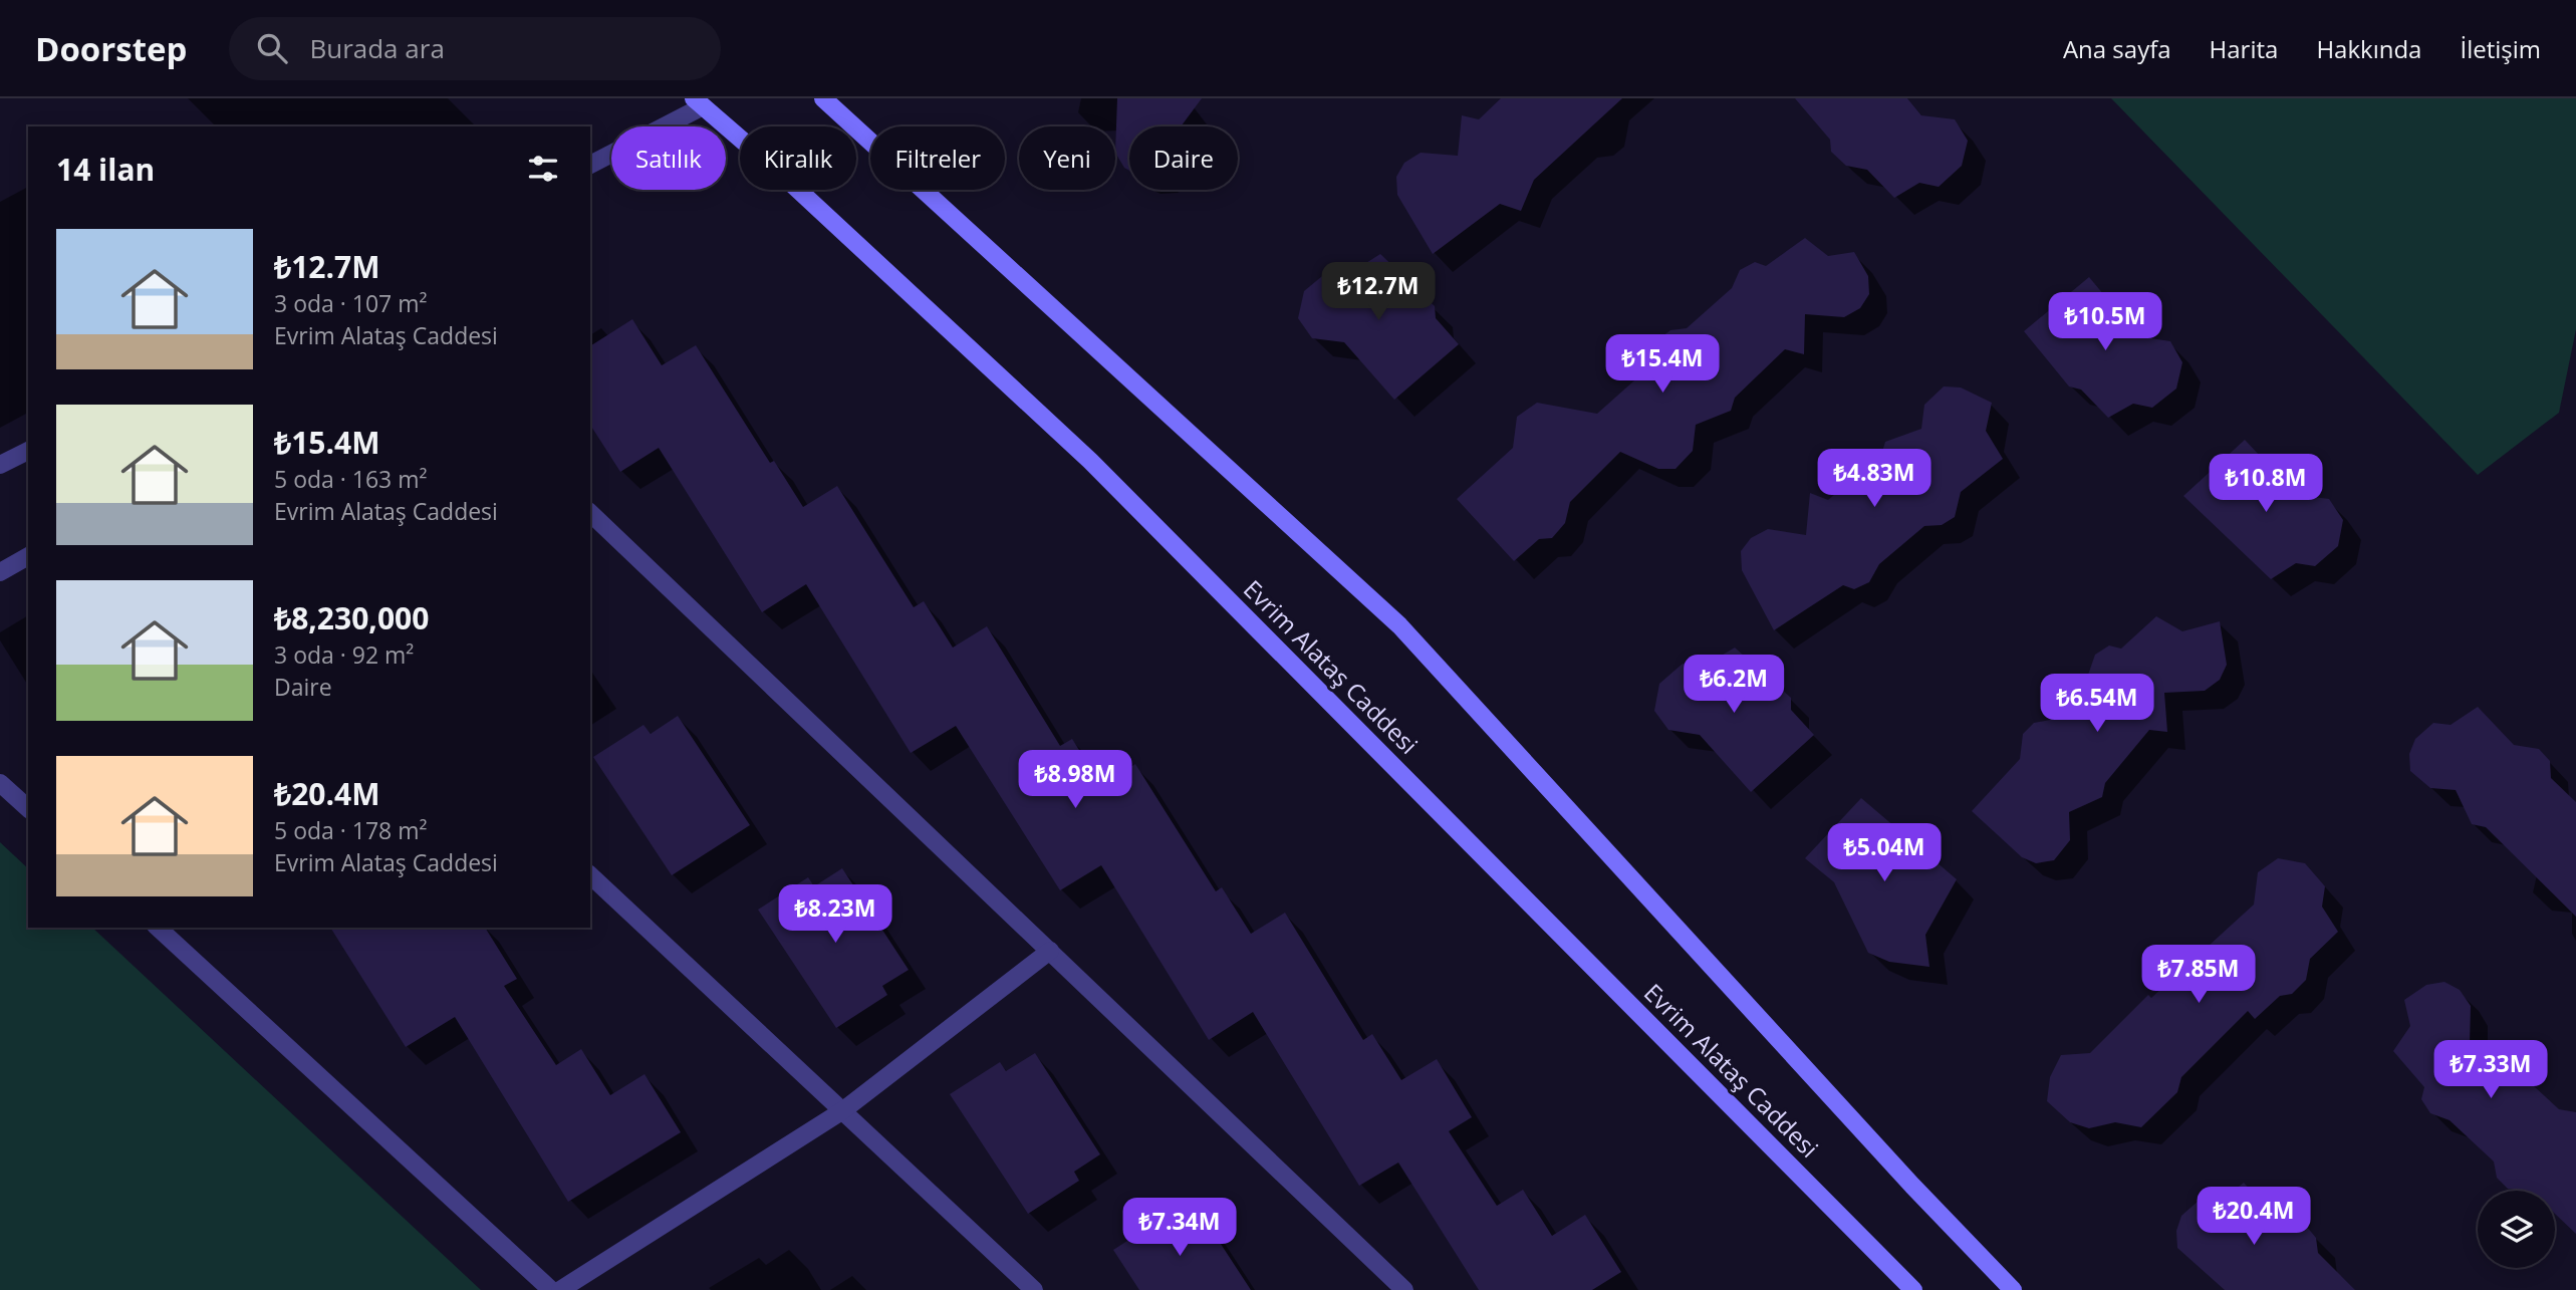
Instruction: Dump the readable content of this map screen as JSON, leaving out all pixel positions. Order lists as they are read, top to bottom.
{
  "streets": {
    "main road": ["Evrim Alataş Caddesi"]
  },
  "page": {
    "header": "Doorstep",
    "search": "Burada ara",
    "nav": [
      "Ana sayfa",
      "Harita",
      "Hakkında",
      "İletişim"
    ],
    "chip": [
      "Satılık",
      "Kiralık",
      "Filtreler",
      "Yeni",
      "Daire"
    ],
    "heading": "14 ilan",
    "list": [
      {
        "name": "₺12.7M",
        "note": "3 oda · 107 m² · Evrim Alataş Caddesi"
      },
      {
        "name": "₺15.4M",
        "note": "5 oda · 163 m² · Evrim Alataş Caddesi"
      },
      {
        "name": "₺8,230,000",
        "note": "3 oda · 92 m² · Daire"
      },
      {
        "name": "₺20.4M",
        "note": "5 oda · 178 m² · Evrim Alataş Caddesi"
      }
    ],
    "price": [
      "₺12.7M",
      "₺10.5M",
      "₺15.4M",
      "₺4.83M",
      "₺10.8M",
      "₺6.2M",
      "₺6.54M",
      "₺8.98M",
      "₺5.04M",
      "₺8.23M",
      "₺7.85M",
      "₺7.33M",
      "₺20.4M",
      "₺7.34M"
    ]
  }
}
